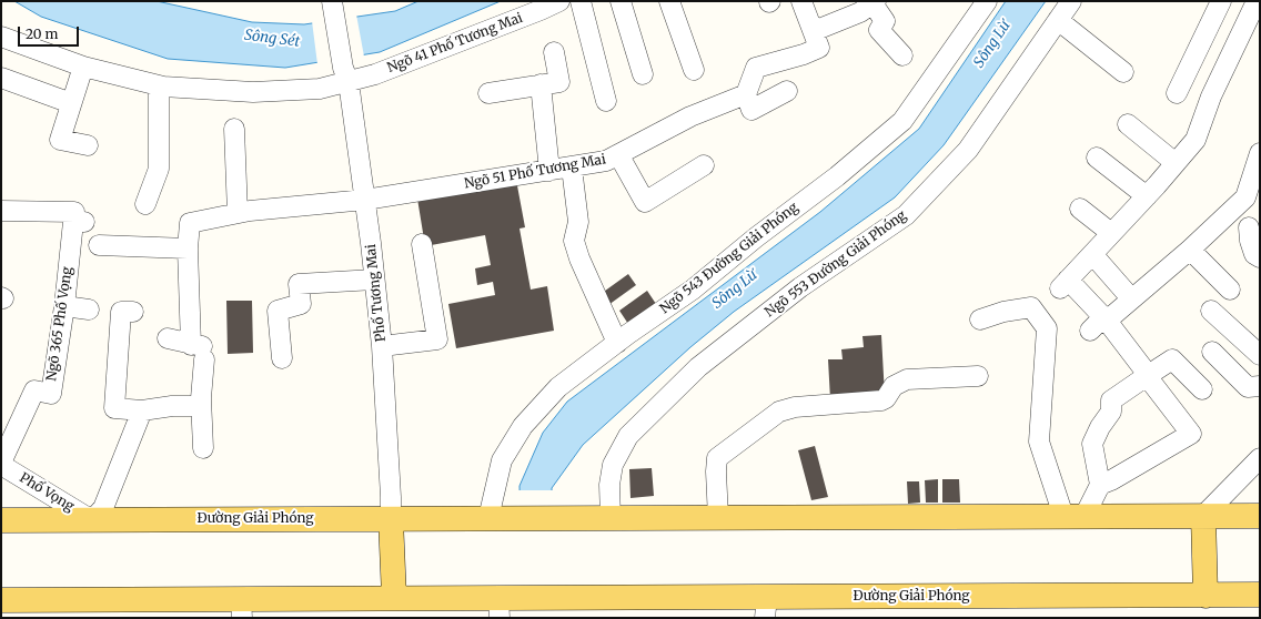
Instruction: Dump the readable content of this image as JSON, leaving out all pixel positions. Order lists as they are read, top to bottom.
{
  "streets": {
    "main road": ["Đường Giải Phóng"],
    "street": [
      "Ngõ 41 Phố Tương Mai",
      "Ngõ 51 Phố Tương Mai",
      "Ngõ 543 Đường Giải Phóng",
      "Ngõ 553 Đường Giải Phóng",
      "Phố Tương Mai",
      "Ngõ 365 Phố Vọng",
      "Phố Vọng"
    ]
  },
  "crossings": [
    ["Ngõ 41 Phố Tương Mai", "Phố Tương Mai"],
    ["Ngõ 51 Phố Tương Mai", "Phố Tương Mai"],
    ["Ngõ 543 Đường Giải Phóng", "Đường Giải Phóng"],
    ["Ngõ 553 Đường Giải Phóng", "Đường Giải Phóng"],
    ["Phố Tương Mai", "Đường Giải Phóng"],
    ["Ngõ 365 Phố Vọng", "Phố Vọng"],
    ["Phố Vọng", "Đường Giải Phóng"]
  ],
  "water": ["Sông Sét", "Sông Lừ"],
  "scale_bar": "20 m"
}
